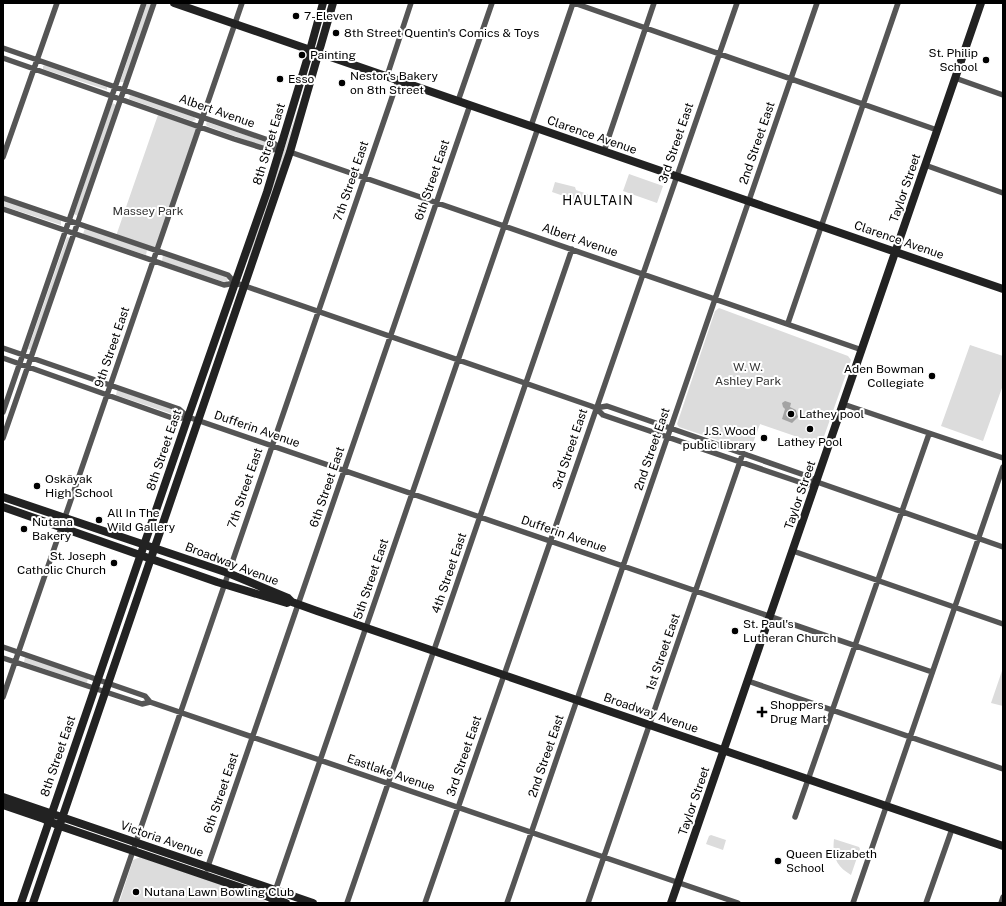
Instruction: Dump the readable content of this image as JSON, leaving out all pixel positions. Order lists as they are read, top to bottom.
{
  "streets": {
    "main road": [
      "Clarence Avenue",
      "8th Street East",
      "Taylor Street",
      "Broadway Avenue",
      "Victoria Avenue"
    ],
    "street": [
      "Albert Avenue",
      "3rd Street East",
      "2nd Street East",
      "6th Street East",
      "7th Street East",
      "9th Street East",
      "Dufferin Avenue",
      "4th Street East",
      "5th Street East",
      "1st Street East",
      "Eastlake Avenue"
    ]
  },
  "crossings": [
    ["Albert Avenue", "3rd Street East"],
    ["Albert Avenue", "2nd Street East"],
    ["Albert Avenue", "8th Street East"],
    ["Albert Avenue", "6th Street East"],
    ["Albert Avenue", "7th Street East"],
    ["Albert Avenue", "Taylor Street"],
    ["Albert Avenue", "9th Street East"],
    ["Albert Avenue", "4th Street East"],
    ["Albert Avenue", "5th Street East"],
    ["Clarence Avenue", "3rd Street East"],
    ["Clarence Avenue", "2nd Street East"],
    ["Clarence Avenue", "8th Street East"],
    ["Clarence Avenue", "6th Street East"],
    ["Clarence Avenue", "7th Street East"],
    ["Clarence Avenue", "Taylor Street"],
    ["Clarence Avenue", "9th Street East"],
    ["Clarence Avenue", "5th Street East"],
    ["3rd Street East", "Dufferin Avenue"],
    ["3rd Street East", "Broadway Avenue"],
    ["3rd Street East", "Eastlake Avenue"],
    ["2nd Street East", "Dufferin Avenue"],
    ["2nd Street East", "Broadway Avenue"],
    ["2nd Street East", "Eastlake Avenue"],
    ["8th Street East", "Dufferin Avenue"],
    ["8th Street East", "Broadway Avenue"],
    ["8th Street East", "Eastlake Avenue"],
    ["8th Street East", "Victoria Avenue"],
    ["6th Street East", "Dufferin Avenue"],
    ["6th Street East", "Broadway Avenue"],
    ["6th Street East", "Eastlake Avenue"],
    ["6th Street East", "Victoria Avenue"],
    ["7th Street East", "Dufferin Avenue"],
    ["7th Street East", "Broadway Avenue"],
    ["7th Street East", "Eastlake Avenue"],
    ["7th Street East", "Victoria Avenue"],
    ["Taylor Street", "Dufferin Avenue"],
    ["Taylor Street", "Broadway Avenue"],
    ["Taylor Street", "Eastlake Avenue"],
    ["9th Street East", "Dufferin Avenue"],
    ["9th Street East", "Broadway Avenue"],
    ["9th Street East", "Eastlake Avenue"],
    ["Dufferin Avenue", "4th Street East"],
    ["Dufferin Avenue", "5th Street East"],
    ["Dufferin Avenue", "1st Street East"],
    ["Broadway Avenue", "4th Street East"],
    ["Broadway Avenue", "5th Street East"],
    ["Broadway Avenue", "1st Street East"],
    ["4th Street East", "Eastlake Avenue"],
    ["5th Street East", "Eastlake Avenue"],
    ["5th Street East", "Victoria Avenue"],
    ["1st Street East", "Eastlake Avenue"]
  ],
  "districts": ["HAULTAIN"],
  "parks": ["Massey Park", "W. W. Ashley Park"],
  "places": {
    "other": [
      "7-Eleven",
      "8th Street Quentin's Comics & Toys",
      "Painting",
      "St. Philip School",
      "Esso",
      "Nestor's Bakery on 8th Street",
      "Aden Bowman Collegiate",
      "Lathey pool",
      "Lathey Pool",
      "J.S. Wood public library",
      "Oskāyak High School",
      "All In The Wild Gallery",
      "Nutana Bakery",
      "St. Joseph Catholic Church",
      "St. Paul's Lutheran Church",
      "Queen Elizabeth School",
      "Nutana Lawn Bowling Club"
    ],
    "health": ["Shoppers Drug Mart"]
  }
}
